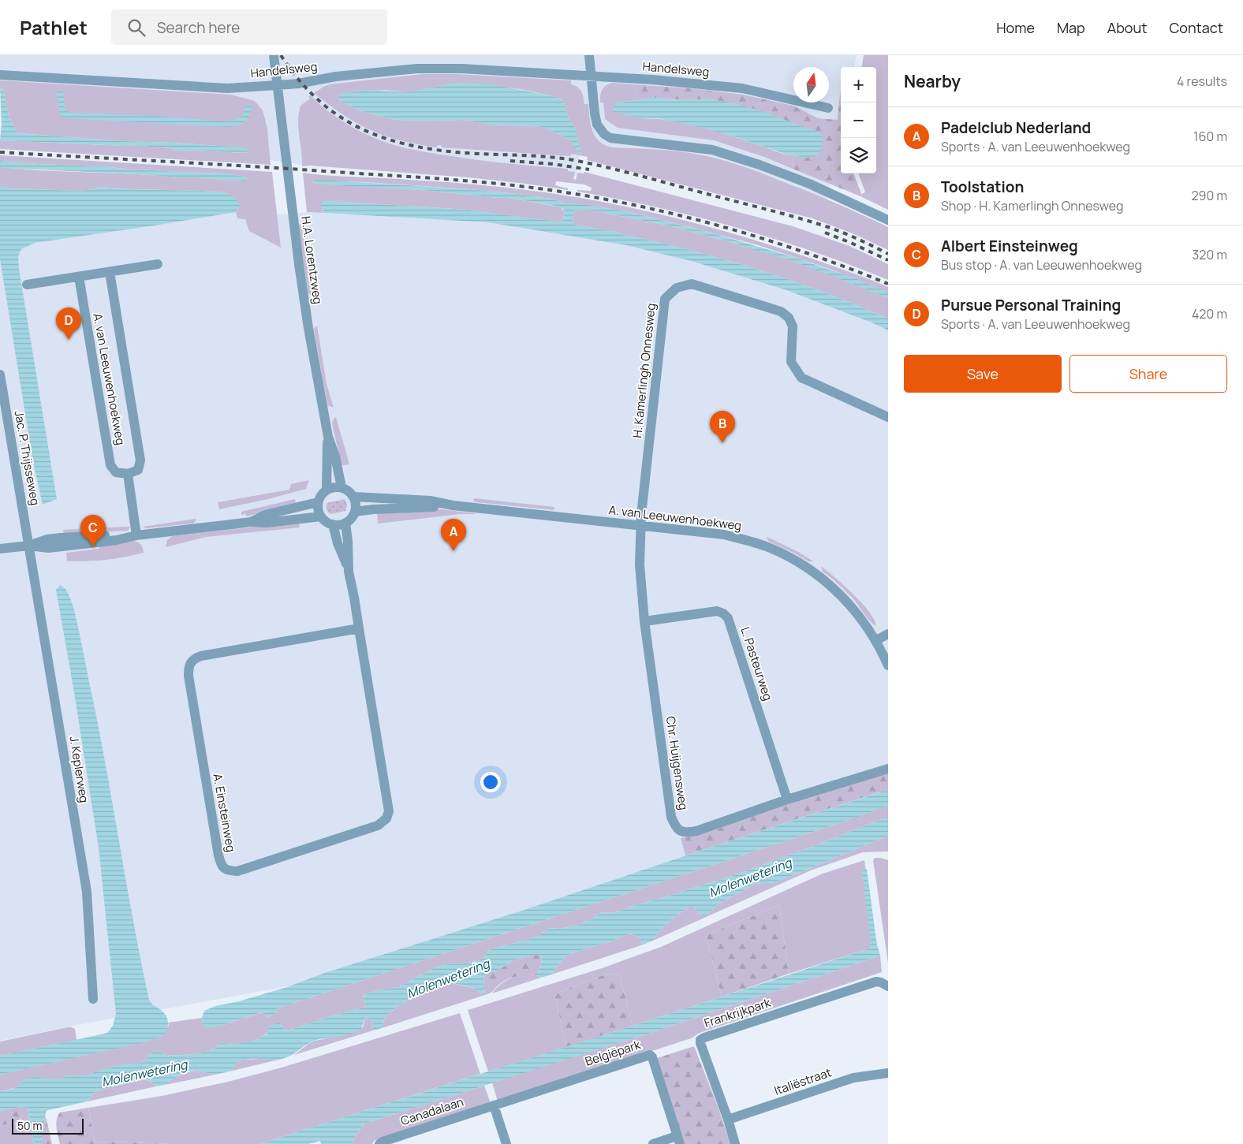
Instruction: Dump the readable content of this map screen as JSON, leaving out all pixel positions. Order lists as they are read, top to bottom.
{
  "streets": {
    "street": [
      "Handelsweg",
      "H.A. Lorentzweg",
      "H. Kamerlingh Onnesweg",
      "A. van Leeuwenhoekweg",
      "Jac. P. Thijsseweg",
      "L. Pasteurweg",
      "Chr. Huijgensweg",
      "J. Keplerweg",
      "A. Einsteinweg",
      "Frankrijkpark",
      "Belgiëpark",
      "Italiëstraat",
      "Canadalaan"
    ]
  },
  "crossings": [
    ["Handelsweg", "H.A. Lorentzweg"],
    ["H.A. Lorentzweg", "A. van Leeuwenhoekweg"],
    ["H.A. Lorentzweg", "A. Einsteinweg"],
    ["H. Kamerlingh Onnesweg", "A. van Leeuwenhoekweg"],
    ["H. Kamerlingh Onnesweg", "Chr. Huijgensweg"],
    ["A. van Leeuwenhoekweg", "Chr. Huijgensweg"],
    ["A. van Leeuwenhoekweg", "A. Einsteinweg"],
    ["Jac. P. Thijsseweg", "J. Keplerweg"],
    ["L. Pasteurweg", "Chr. Huijgensweg"],
    ["Frankrijkpark", "Italiëstraat"],
    ["Belgiëpark", "Canadalaan"]
  ],
  "water": ["Molenwetering"],
  "scale_bar": "50 m",
  "north": "top",
  "page": {
    "header": "Pathlet",
    "search": "Search here",
    "nav": [
      "Home",
      "Map",
      "About",
      "Contact"
    ],
    "heading": ["Nearby", "4 results"],
    "map_buttons": ["+", "−"],
    "list": [
      {
        "mark": "A",
        "name": "Padelclub Nederland",
        "note": "Sports · A. van Leeuwenhoekweg",
        "value": "160 m"
      },
      {
        "mark": "B",
        "name": "Toolstation",
        "note": "Shop · H. Kamerlingh Onnesweg",
        "value": "290 m"
      },
      {
        "mark": "C",
        "name": "Albert Einsteinweg",
        "note": "Bus stop · A. van Leeuwenhoekweg",
        "value": "320 m"
      },
      {
        "mark": "D",
        "name": "Pursue Personal Training",
        "note": "Sports · A. van Leeuwenhoekweg",
        "value": "420 m"
      }
    ],
    "pins": [
      "D",
      "B",
      "C",
      "A"
    ],
    "buttons": ["Save", "Share"],
    "scale": "50 m"
  }
}
